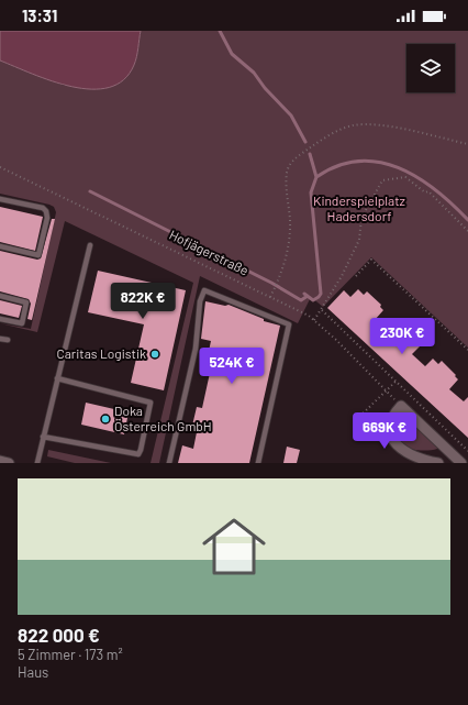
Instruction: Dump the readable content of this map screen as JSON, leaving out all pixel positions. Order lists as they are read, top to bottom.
{
  "streets": {
    "path": ["Hofjägerstraße"]
  },
  "parks": ["Kinderspielplatz Hadersdorf"],
  "places": ["Caritas Logistik", "Doka Österreich GmbH"],
  "page": {
    "status": "13:31",
    "price": [
      "822K €",
      "230K €",
      "524K €",
      "669K €"
    ],
    "list": [
      {
        "name": "822 000 €",
        "note": "5 Zimmer · 173 m² · Haus"
      }
    ]
  }
}
